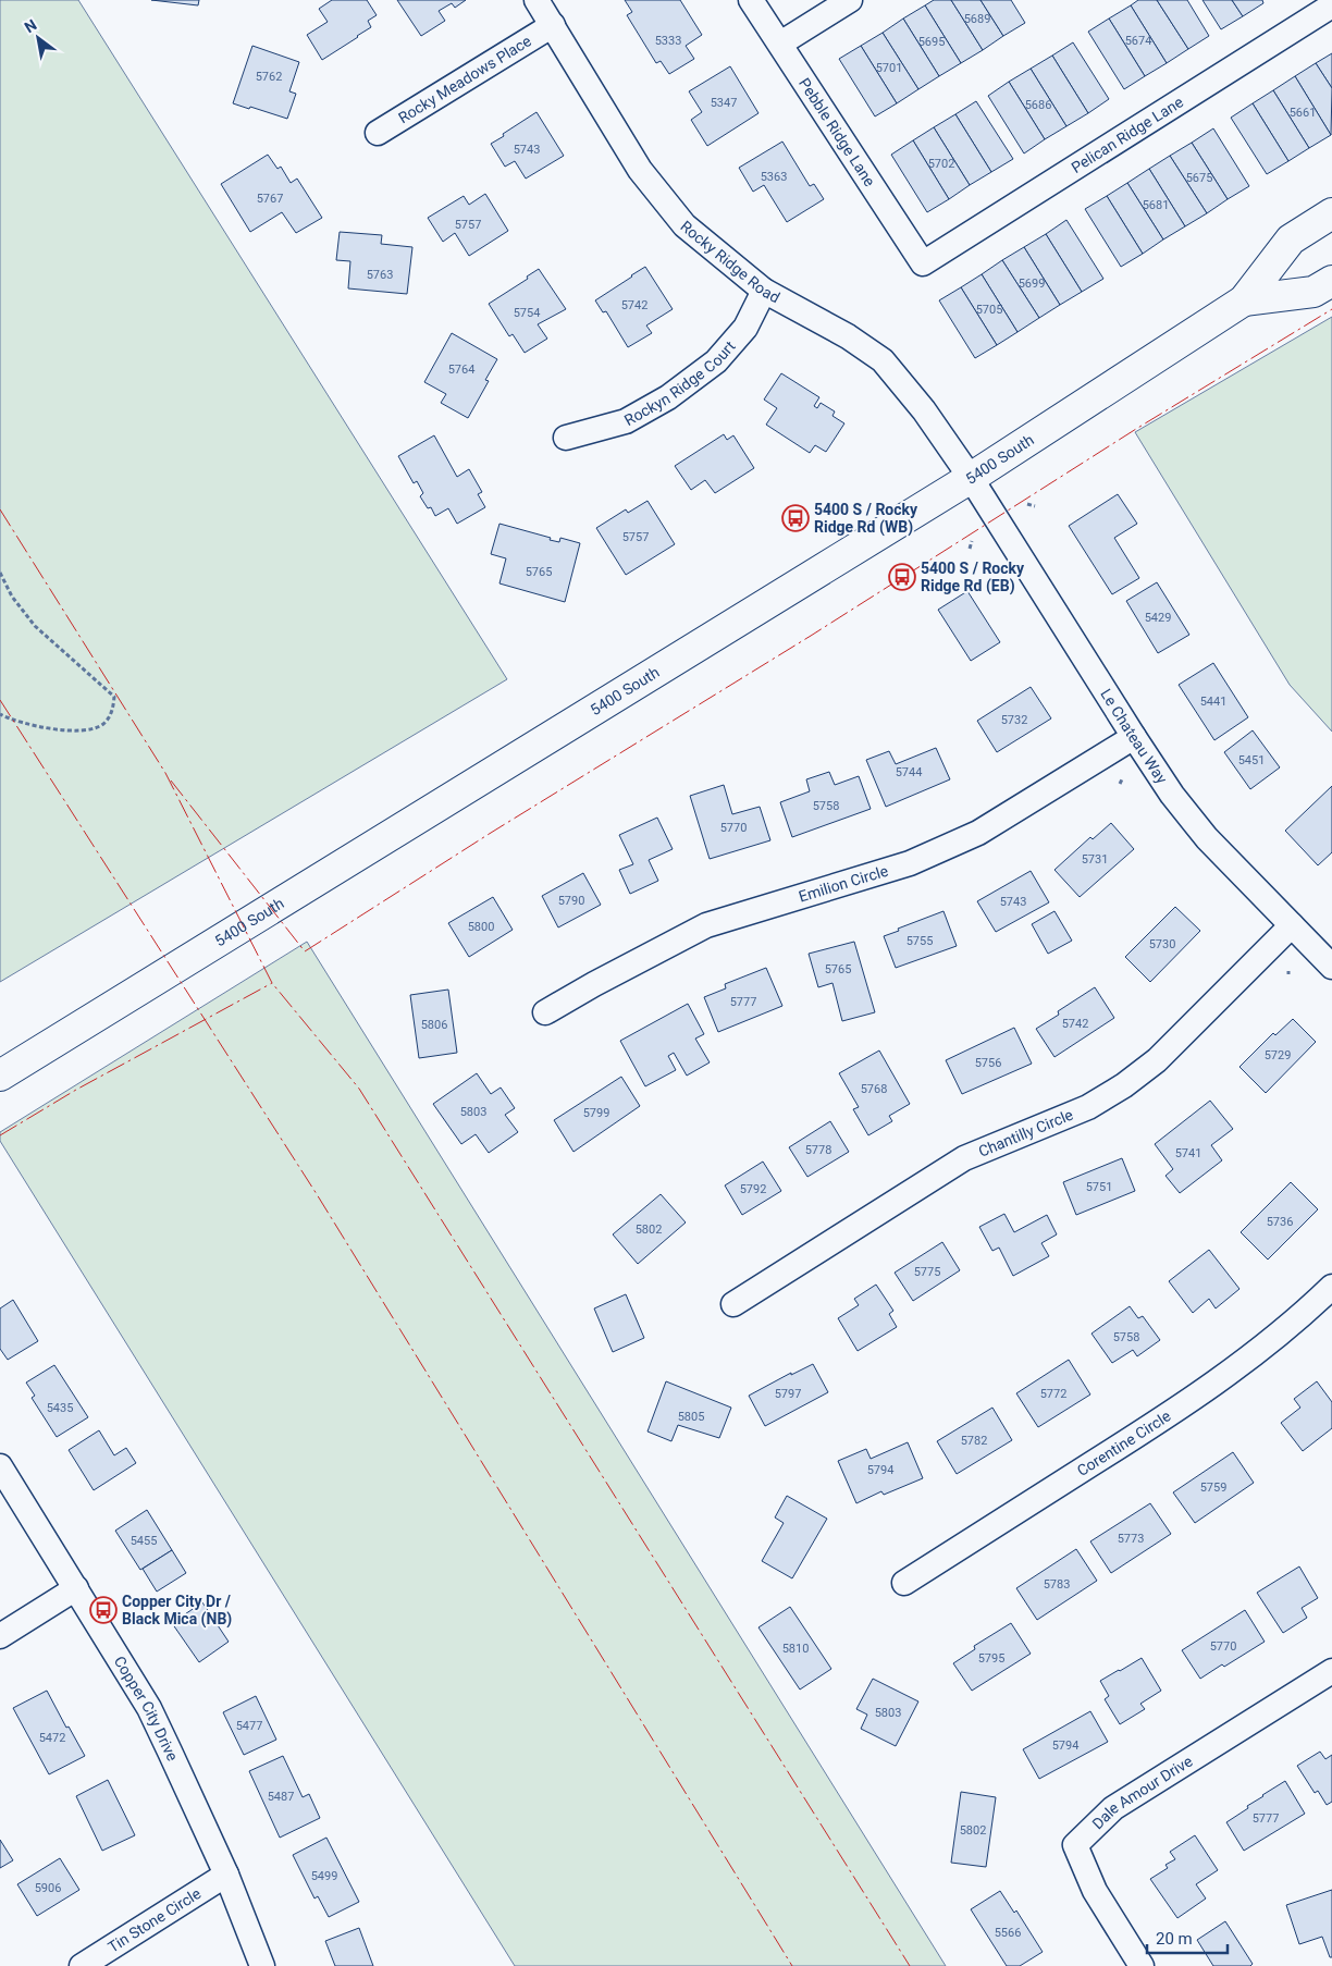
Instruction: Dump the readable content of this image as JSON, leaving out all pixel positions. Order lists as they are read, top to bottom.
{
  "streets": {
    "main road": ["5400 South"],
    "street": [
      "Rocky Meadows Place",
      "Pebble Ridge Lane",
      "Pelican Ridge Lane",
      "Rocky Ridge Road",
      "Rockyn Ridge Court",
      "Le Chateau Way",
      "Emilion Circle",
      "Chantilly Circle",
      "Corentine Circle",
      "Copper City Drive",
      "Dale Amour Drive",
      "Tin Stone Circle"
    ]
  },
  "crossings": [
    ["Rocky Meadows Place", "Rocky Ridge Road"],
    ["Pebble Ridge Lane", "Pelican Ridge Lane"],
    ["Rocky Ridge Road", "Rockyn Ridge Court"],
    ["Rocky Ridge Road", "5400 South"],
    ["Rocky Ridge Road", "Le Chateau Way"],
    ["5400 South", "Le Chateau Way"],
    ["Le Chateau Way", "Emilion Circle"],
    ["Le Chateau Way", "Chantilly Circle"],
    ["Copper City Drive", "Tin Stone Circle"]
  ],
  "places": {
    "bus stop": ["5400 S / Rocky Ridge Rd (WB)", "5400 S / Rocky Ridge Rd (EB)", "Copper City Dr / Black Mica (NB)"]
  },
  "house_numbers": [
    "5689",
    "5333",
    "5674",
    "5695",
    "5701",
    "5762",
    "5347",
    "5686",
    "5661",
    "5743",
    "5702",
    "5363",
    "5675",
    "5767",
    "5681",
    "5757",
    "5763",
    "5699",
    "5742",
    "5705",
    "5754",
    "5764",
    "5757",
    "5765",
    "5429",
    "5441",
    "5732",
    "5451",
    "5744",
    "5758",
    "5770",
    "5731",
    "5790",
    "5743",
    "5800",
    "5755",
    "5730",
    "5765",
    "5777",
    "5742",
    "5806",
    "5729",
    "5756",
    "5768",
    "5803",
    "5799",
    "5778",
    "5741",
    "5751",
    "5792",
    "5736",
    "5802",
    "5775",
    "5758",
    "5797",
    "5772",
    "5435",
    "5805",
    "5782",
    "5794",
    "5759",
    "5773",
    "5455",
    "5783",
    "5770",
    "5810",
    "5795",
    "5803",
    "5477",
    "5472",
    "5794",
    "5487",
    "5777",
    "5802",
    "5499",
    "5906",
    "5566"
  ],
  "scale_bar": "20 m",
  "north": "top left"
}
